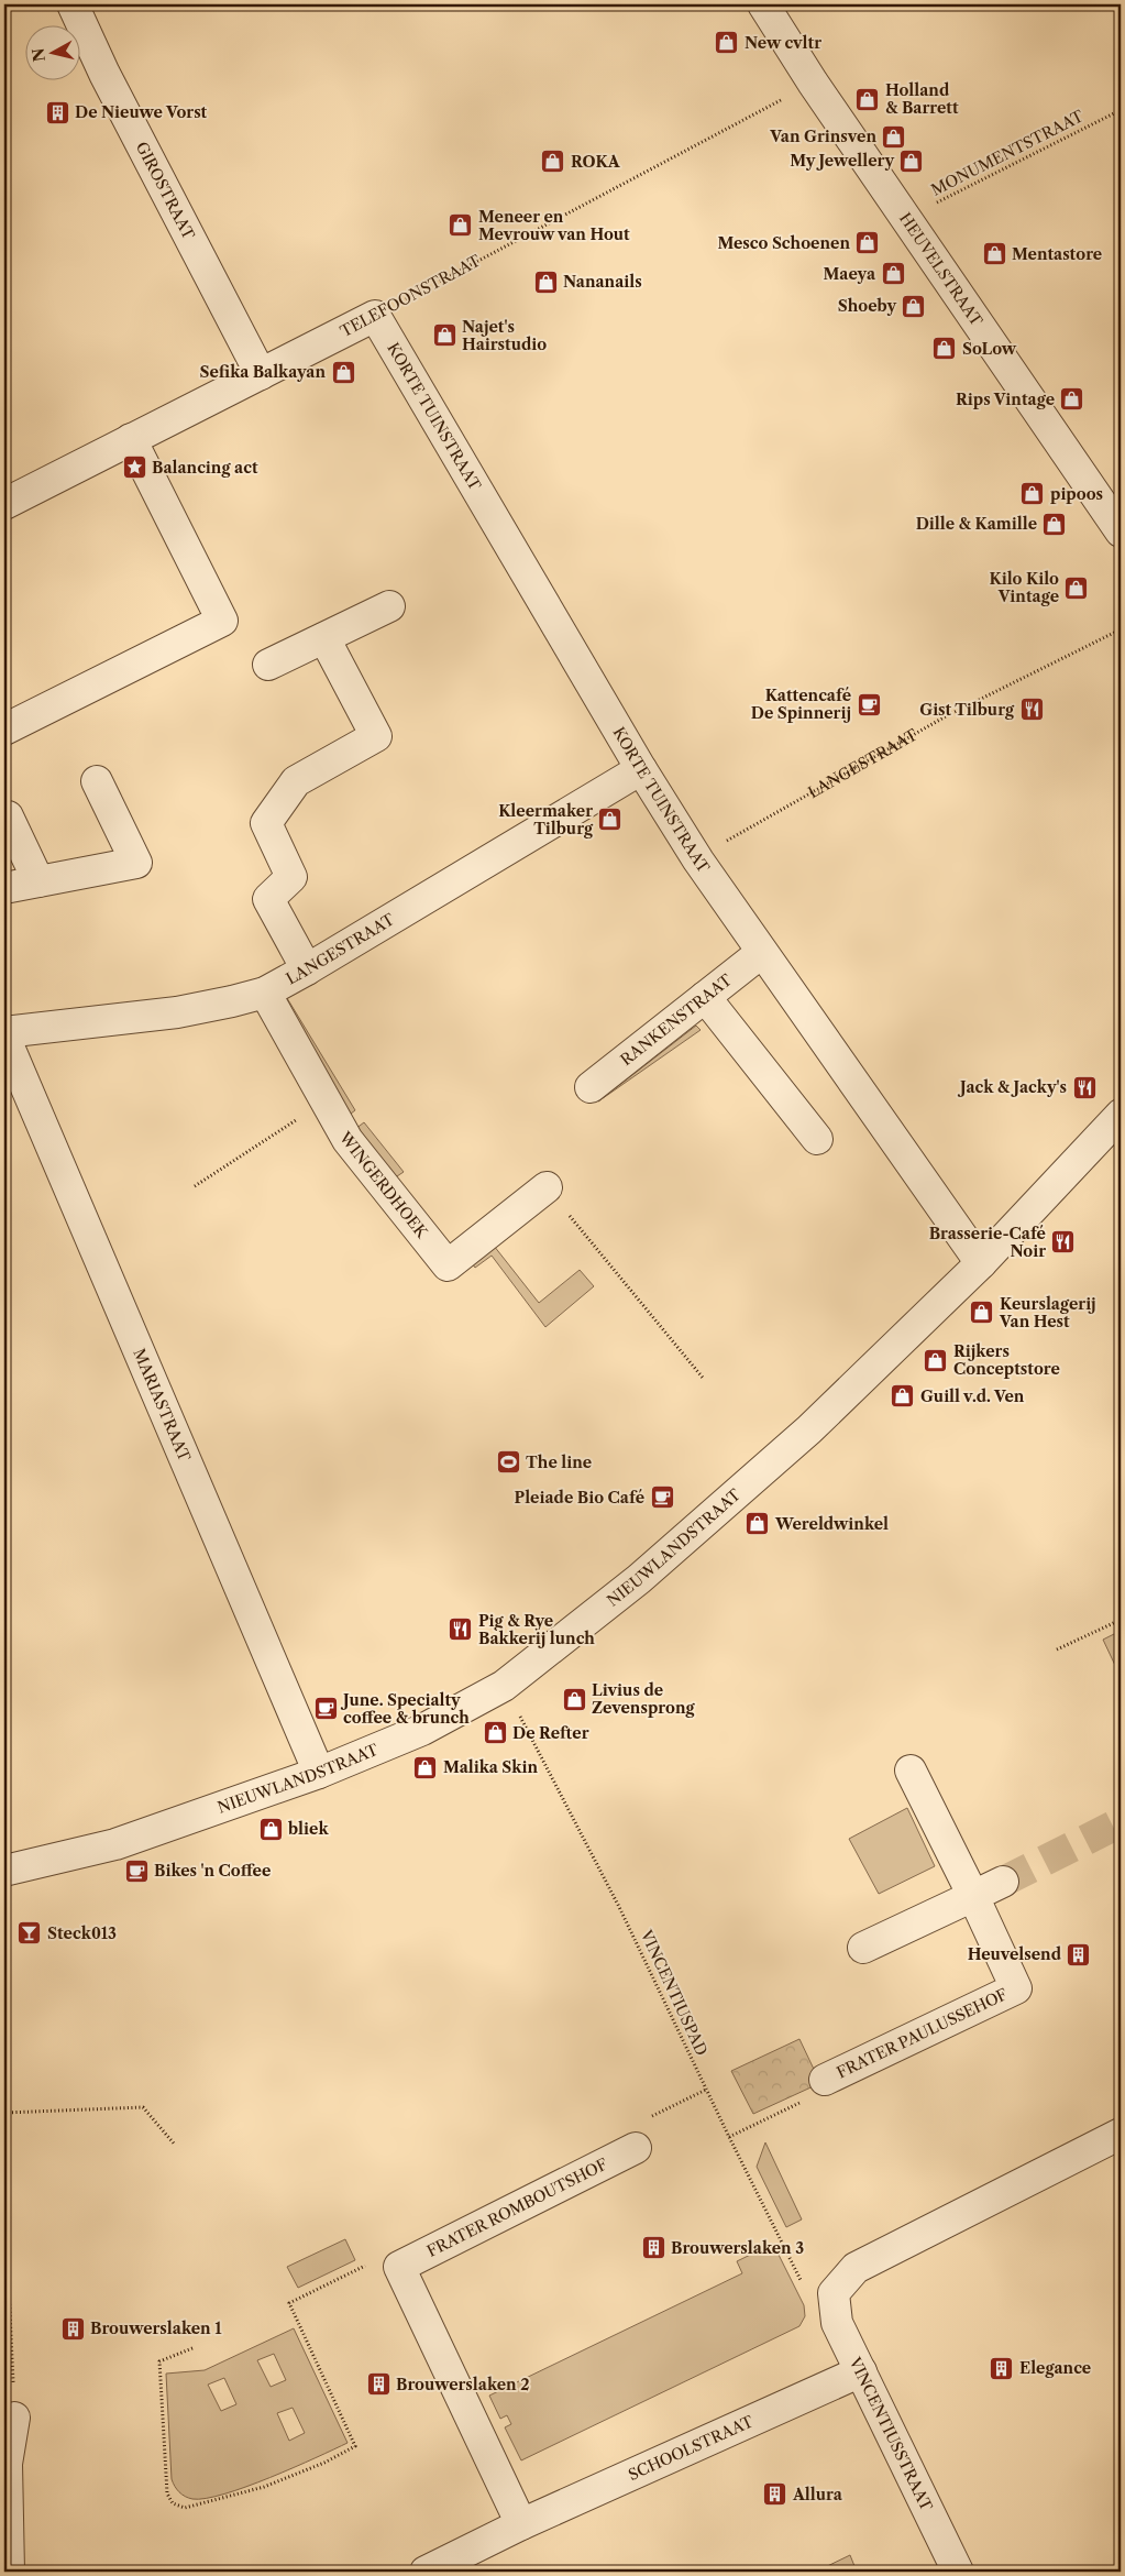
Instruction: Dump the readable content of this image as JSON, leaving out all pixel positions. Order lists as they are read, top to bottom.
{
  "streets": {
    "street": [
      "GIROSTRAAT",
      "HEUVELSTRAAT",
      "TELEFOONSTRAAT",
      "KORTE TUINSTRAAT",
      "LANGESTRAAT",
      "RANKENSTRAAT",
      "WINGERDHOEK",
      "MARIASTRAAT",
      "NIEUWLANDSTRAAT",
      "FRATER PAULUSSEHOF",
      "FRATER ROMBOUTSHOF",
      "VINCENTIUSSTRAAT",
      "SCHOOLSTRAAT"
    ],
    "path": ["MONUMENTSTRAAT", "VINCENTIUSPAD"]
  },
  "crossings": [
    ["MONUMENTSTRAAT", "HEUVELSTRAAT"],
    ["GIROSTRAAT", "TELEFOONSTRAAT"],
    ["HEUVELSTRAAT", "TELEFOONSTRAAT"],
    ["TELEFOONSTRAAT", "KORTE TUINSTRAAT"],
    ["KORTE TUINSTRAAT", "LANGESTRAAT"],
    ["KORTE TUINSTRAAT", "RANKENSTRAAT"],
    ["KORTE TUINSTRAAT", "NIEUWLANDSTRAAT"],
    ["LANGESTRAAT", "WINGERDHOEK"],
    ["MARIASTRAAT", "NIEUWLANDSTRAAT"],
    ["NIEUWLANDSTRAAT", "VINCENTIUSPAD"],
    ["VINCENTIUSPAD", "VINCENTIUSSTRAAT"],
    ["VINCENTIUSSTRAAT", "SCHOOLSTRAAT"]
  ],
  "places": {
    "shop": [
      "New cvltr",
      "Holland & Barrett",
      "Van Grinsven",
      "My Jewellery",
      "ROKA",
      "Meneer en Mevrouw van Hout",
      "Mesco Schoenen",
      "Mentastore",
      "Maeya",
      "Nananails",
      "Shoeby",
      "Najet's Hairstudio",
      "SoLow",
      "Sefika Balkayan",
      "Rips Vintage",
      "pipoos",
      "Dille & Kamille",
      "Kilo Kilo Vintage",
      "Kleermaker Tilburg",
      "Keurslagerij Van Hest",
      "Rijkers Conceptstore",
      "Guill v.d. Ven",
      "Wereldwinkel",
      "Livius de Zevensprong",
      "De Refter",
      "Malika Skin",
      "bliek"
    ],
    "building": [
      "De Nieuwe Vorst",
      "Heuvelsend",
      "Brouwerslaken 3",
      "Brouwerslaken 1",
      "Elegance",
      "Brouwerslaken 2",
      "Allura"
    ],
    "place": ["Balancing act"],
    "cafe": [
      "Kattencafé De Spinnerij",
      "Pleiade Bio Café",
      "June. Specialty coffee & brunch",
      "Bikes 'n Coffee"
    ],
    "restaurant": [
      "Gist Tilburg",
      "Jack & Jacky's",
      "Brasserie-Café Noir",
      "Pig & Rye Bakkerij lunch"
    ],
    "sports": ["The line"],
    "bar": ["Steck013"]
  },
  "north": "left"
}
